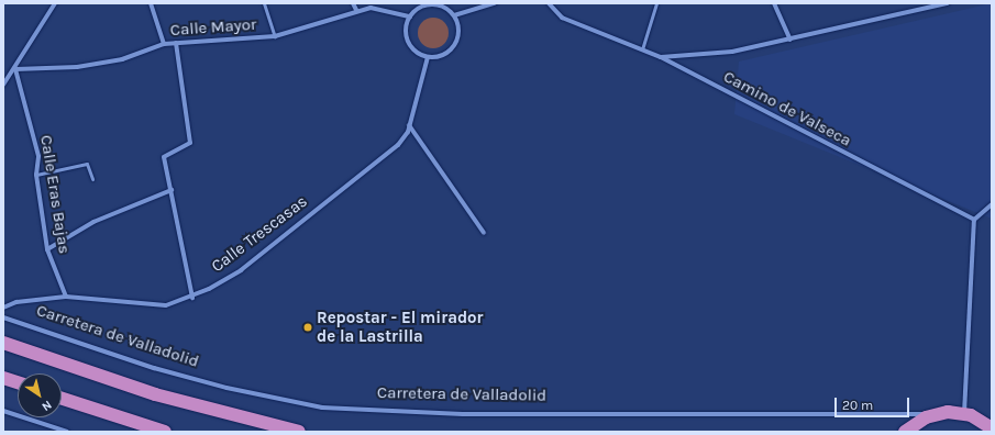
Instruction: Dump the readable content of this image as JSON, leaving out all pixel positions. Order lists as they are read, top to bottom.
{
  "streets": {
    "street": [
      "Calle Mayor",
      "Camino de Valseca",
      "Calle Eras Bajas",
      "Calle Trescasas",
      "Carretera de Valladolid"
    ]
  },
  "crossings": [
    ["Calle Mayor", "Calle Eras Bajas"],
    ["Calle Mayor", "Calle Trescasas"],
    ["Calle Eras Bajas", "Calle Trescasas"]
  ],
  "places": ["Repostar - El mirador de la Lastrilla"],
  "scale_bar": "20 m",
  "north": "bottom right"
}
